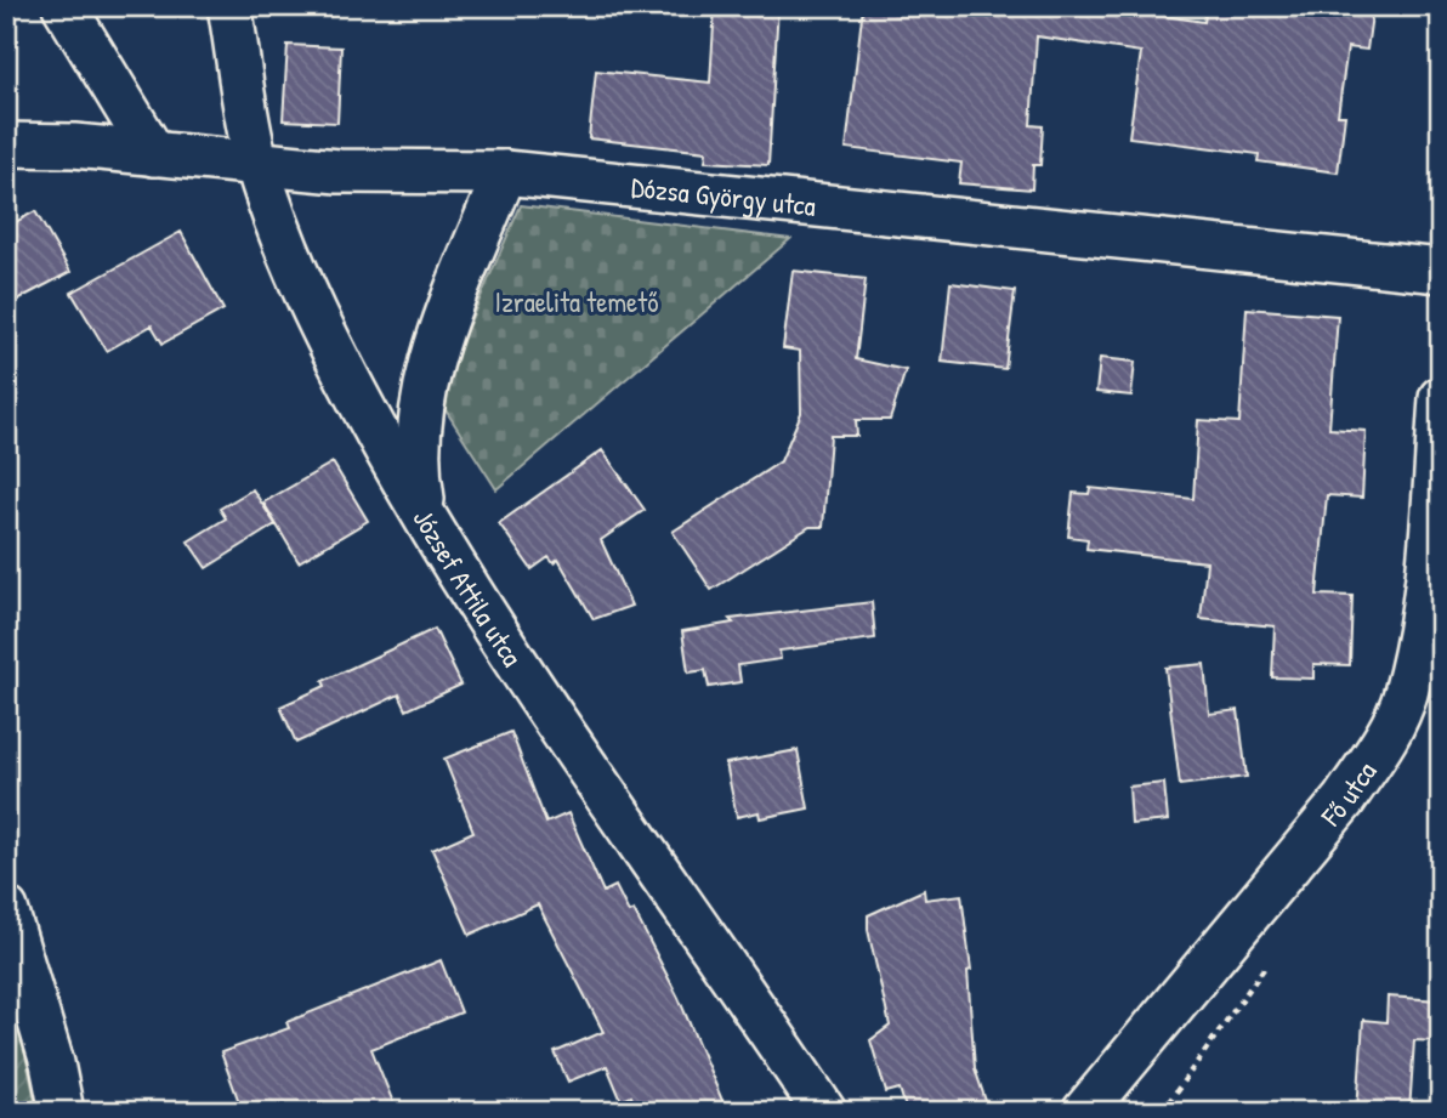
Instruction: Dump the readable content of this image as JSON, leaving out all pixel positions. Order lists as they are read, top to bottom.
{
  "streets": {
    "street": ["Dózsa György utca", "József Attila utca", "Fő utca"]
  },
  "crossings": [
    ["Dózsa György utca", "József Attila utca"]
  ],
  "parks": ["Izraelita temető"]
}
